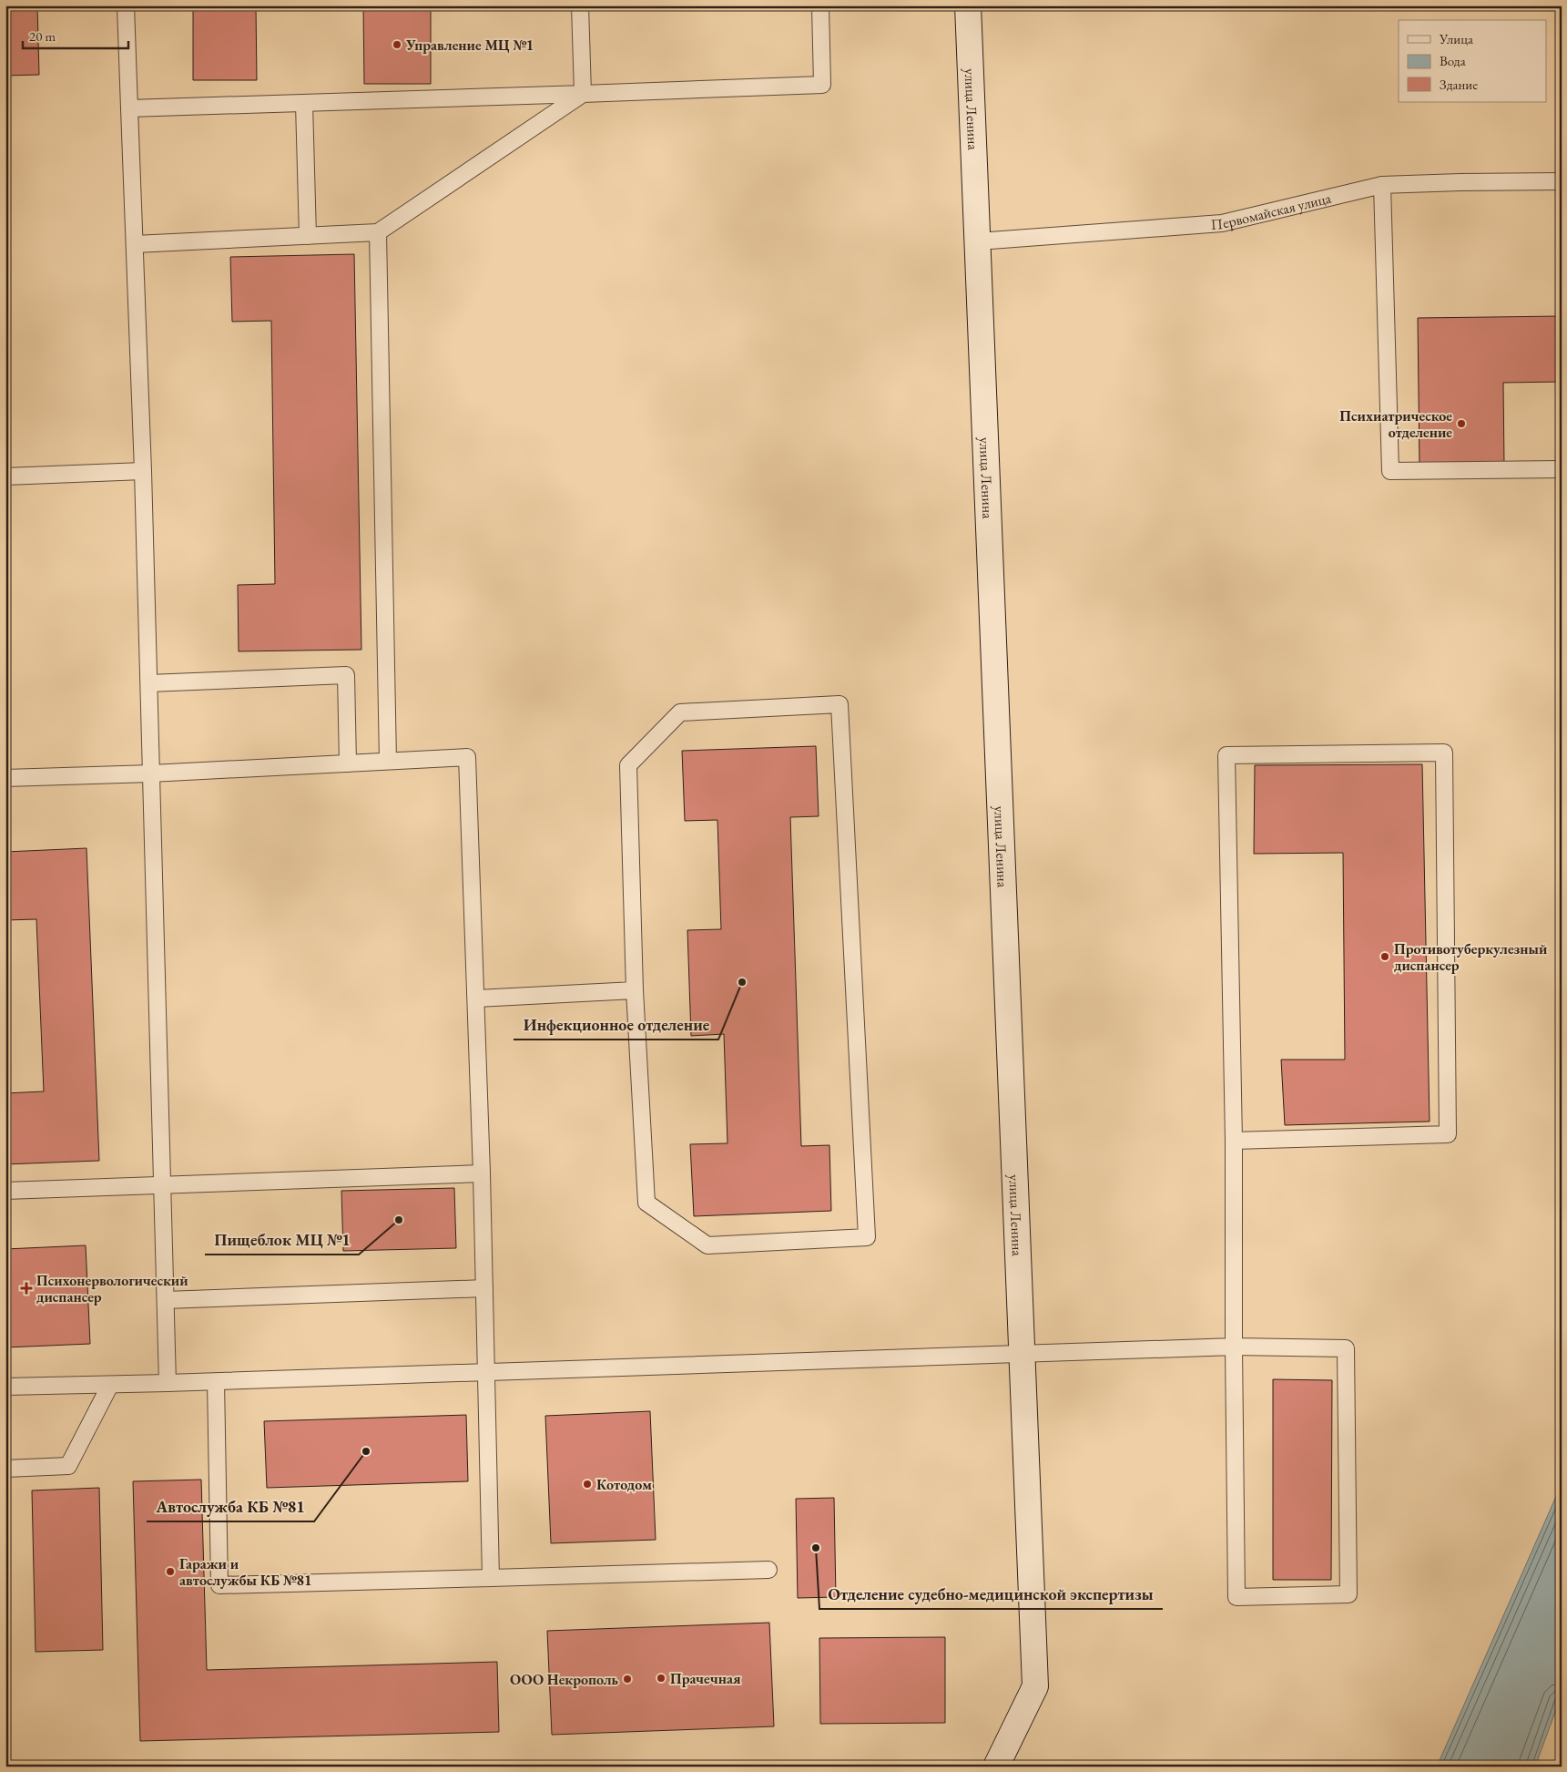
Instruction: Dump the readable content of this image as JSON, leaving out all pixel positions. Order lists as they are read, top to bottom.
{
  "streets": {
    "street": ["улица Ленина"],
    "lane": ["Первомайская улица"]
  },
  "crossings": [
    ["улица Ленина", "Первомайская улица"]
  ],
  "places": {
    "other": [
      "Управление МЦ №1",
      "Психиатрическое отделение",
      "Противотуберкулезный диспансер",
      "Инфекционное отделение",
      "Пищеблок МЦ №1",
      "Автослужба КБ №81",
      "Котодом",
      "Отделение судебно-медицинской экспертизы",
      "Гаражи и автослужбы КБ №81",
      "Прачечная",
      "ООО Некрополь"
    ],
    "health": ["Психонервологический диспансер"]
  },
  "legend": ["Улица", "Вода", "Здание"],
  "scale_bar": "20 m"
}
